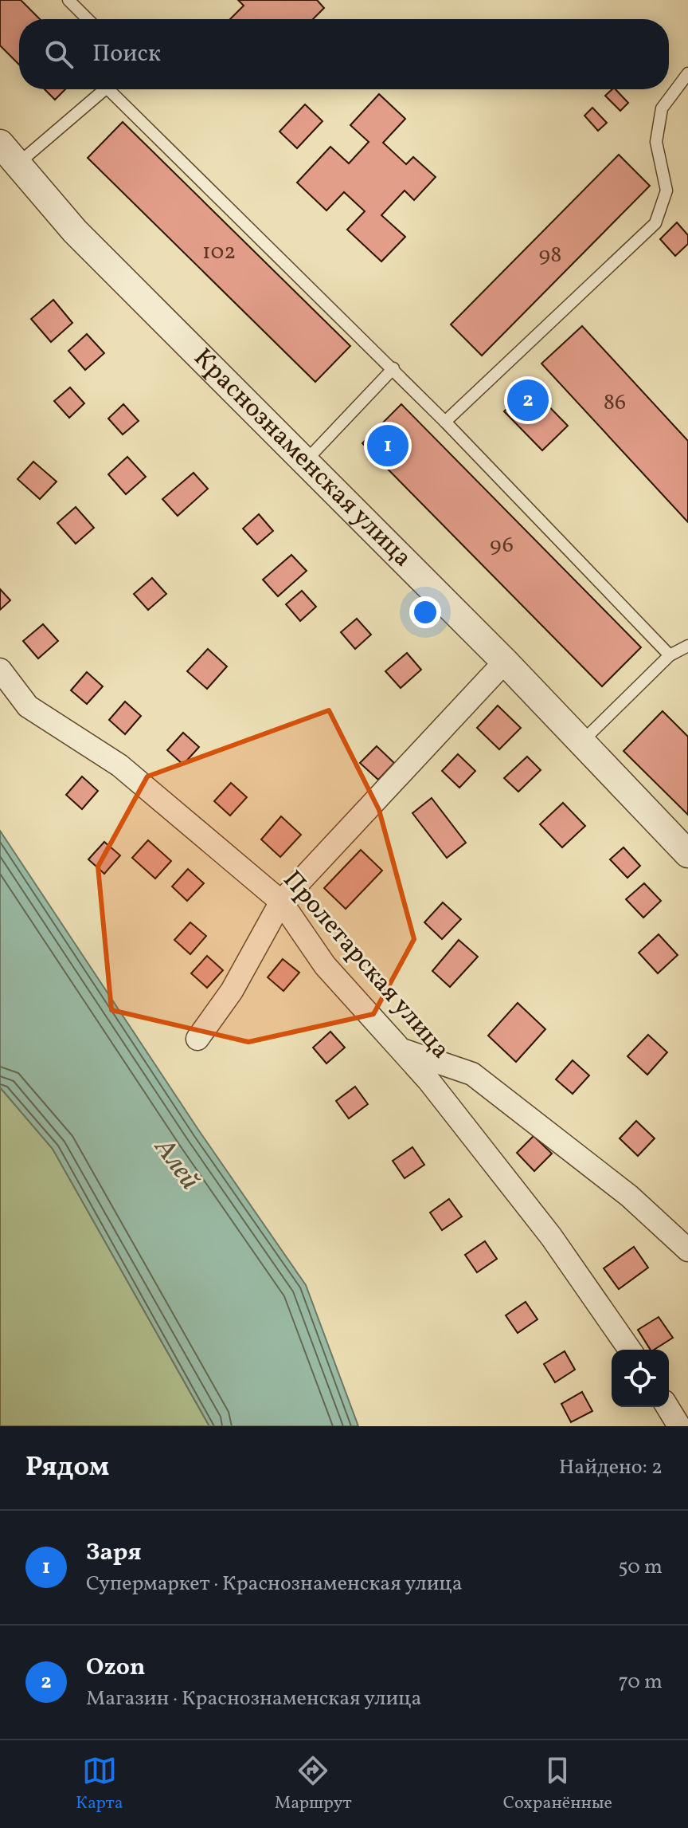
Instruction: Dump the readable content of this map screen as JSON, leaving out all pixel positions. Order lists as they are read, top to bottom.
{
  "streets": {
    "street": ["Краснознаменская улица", "Пролетарская улица"]
  },
  "water": ["Алей"],
  "house_numbers": [
    "102",
    "98",
    "86",
    "96"
  ],
  "page": {
    "search": "Поиск",
    "pins": ["2", "1"],
    "heading": ["Рядом", "Найдено: 2"],
    "list": [
      {
        "mark": "1",
        "name": "Заря",
        "note": "Супермаркет · Краснознаменская улица",
        "value": "50 m"
      },
      {
        "mark": "2",
        "name": "Ozon",
        "note": "Магазин · Краснознаменская улица",
        "value": "70 m"
      }
    ],
    "nav": ["Карта", "Маршрут", "Сохранённые"]
  }
}
